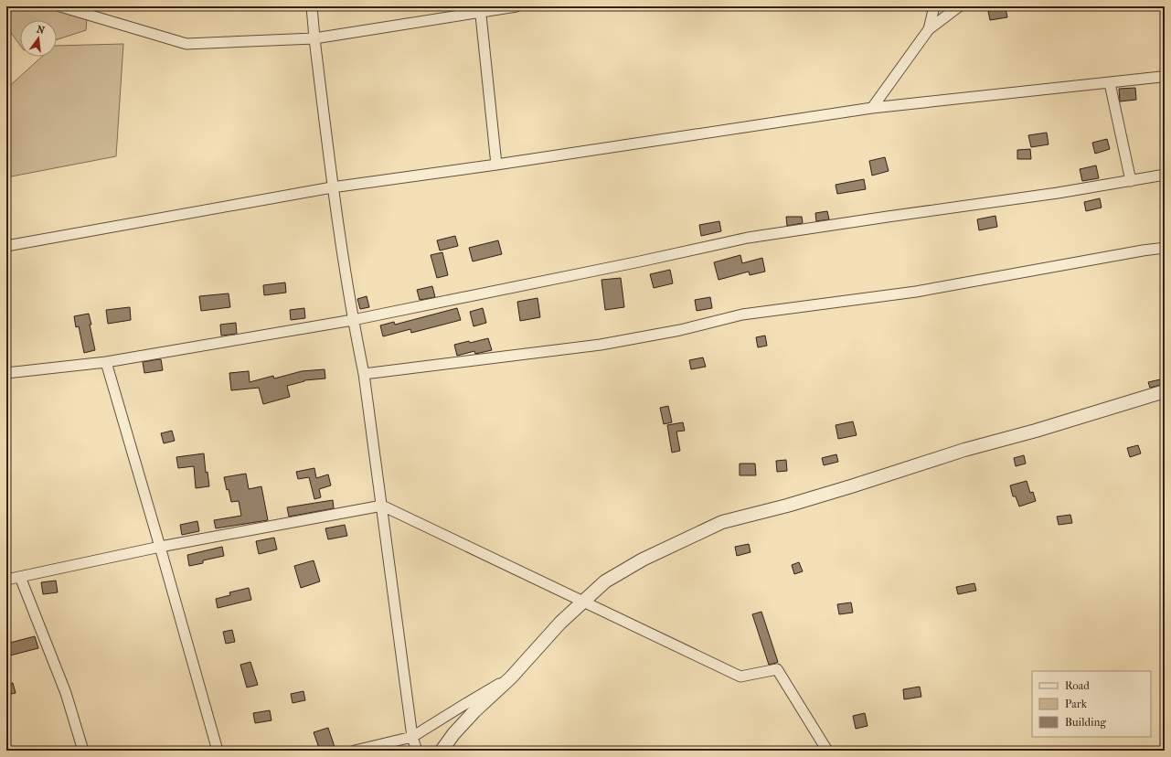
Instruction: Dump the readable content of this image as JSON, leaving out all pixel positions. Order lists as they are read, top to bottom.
{
  "legend": ["Road", "Park", "Building"],
  "north": "top"
}
